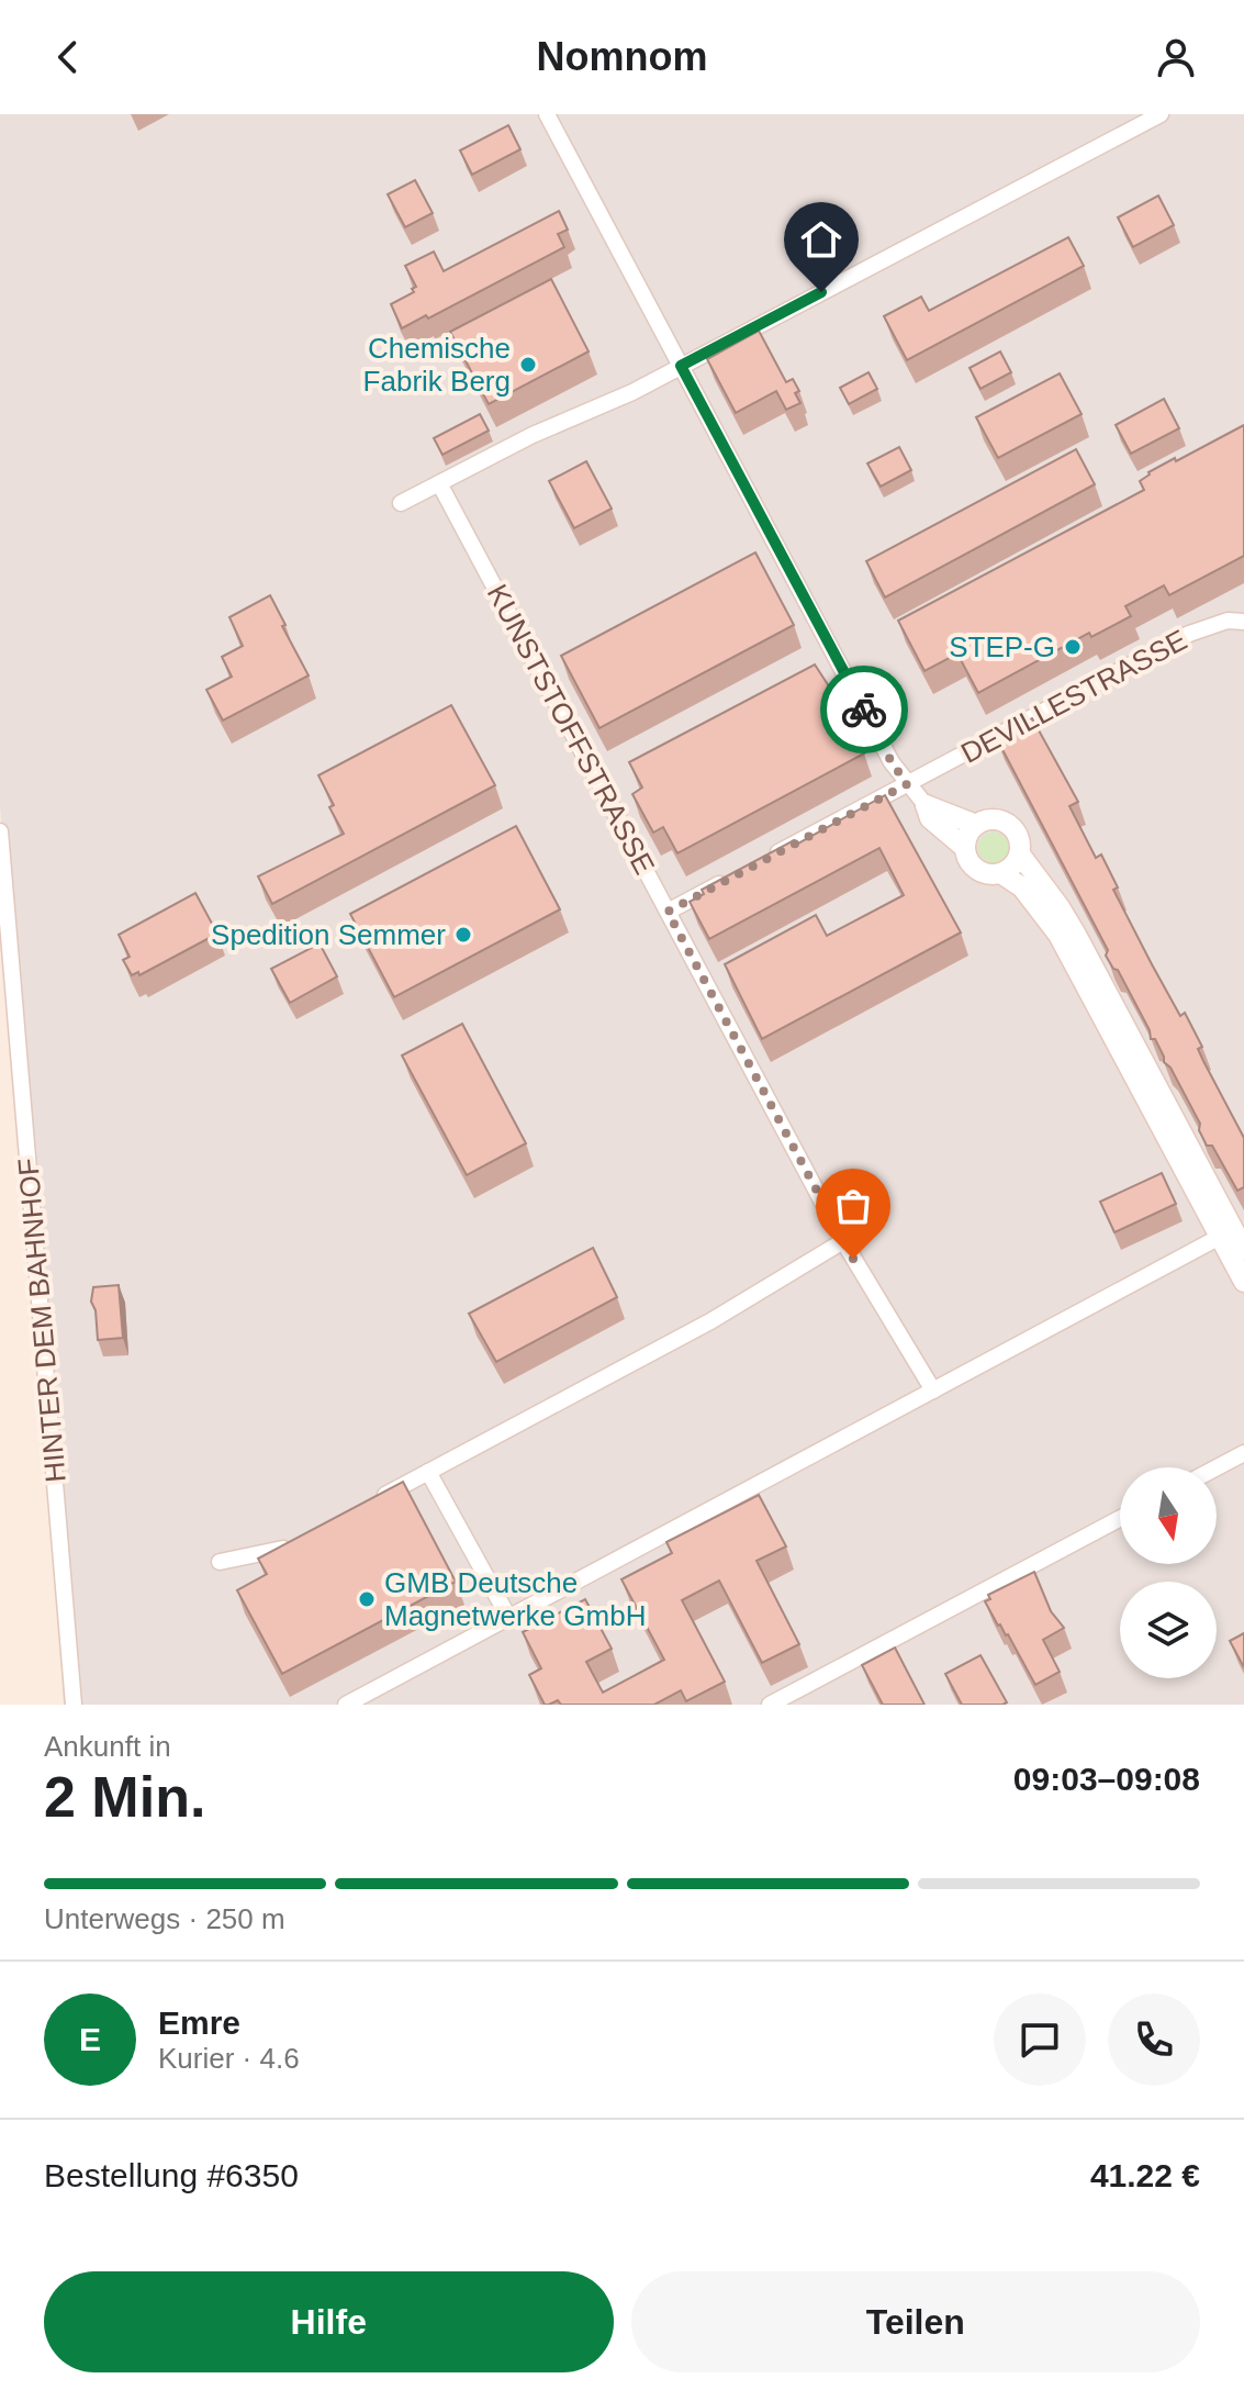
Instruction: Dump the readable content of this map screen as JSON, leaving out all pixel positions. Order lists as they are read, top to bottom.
{
  "streets": {
    "street": ["DEVILLESTRASSE", "KUNSTSTOFFSTRASSE", "HINTER DEM BAHNHOF"]
  },
  "places": [
    "Chemische Fabrik Berg",
    "STEP-G",
    "Spedition Semmer",
    "GMB Deutsche Magnetwerke GmbH"
  ],
  "north": "bottom",
  "page": {
    "header": "Nomnom",
    "heading": ["2 Min.", "Ankunft in", "09:03–09:08"],
    "panel": [
      "Emre",
      "Kurier · 4.6",
      "Bestellung #6350",
      "41.22 €"
    ],
    "bar": "Unterwegs · 250 m",
    "round": "E",
    "buttons": ["Hilfe", "Teilen"]
  }
}
